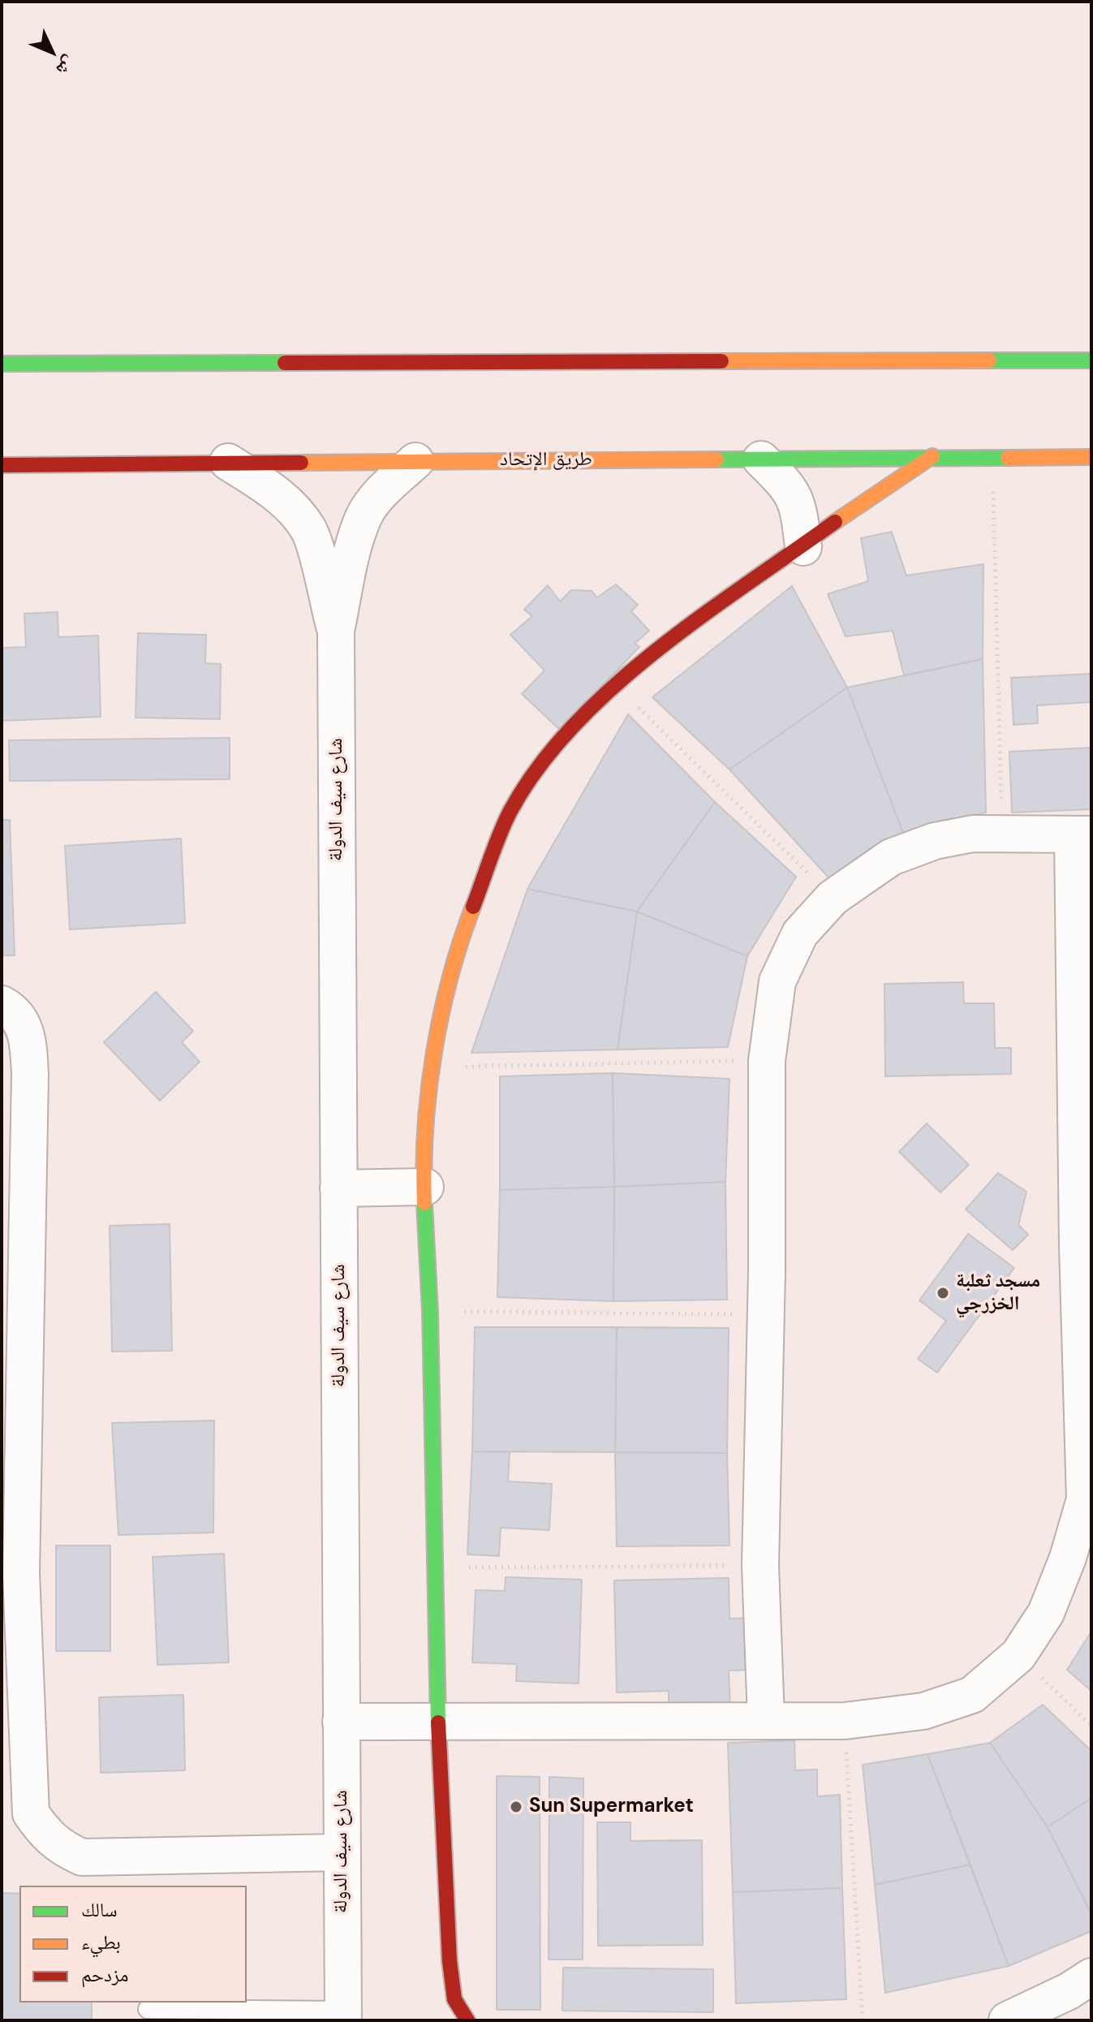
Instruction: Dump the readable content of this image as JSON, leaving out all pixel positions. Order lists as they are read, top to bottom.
{
  "streets": {
    "street": ["طريق اﻹتحاد", "شارع سيف الدولة"]
  },
  "crossings": [
    ["طريق اﻹتحاد", "شارع سيف الدولة"]
  ],
  "places": ["مسجد ثعلبة الخزرجي", "Sun Supermarket"],
  "legend": ["سالك", "بطيء", "مزدحم"],
  "north": "bottom right"
}
